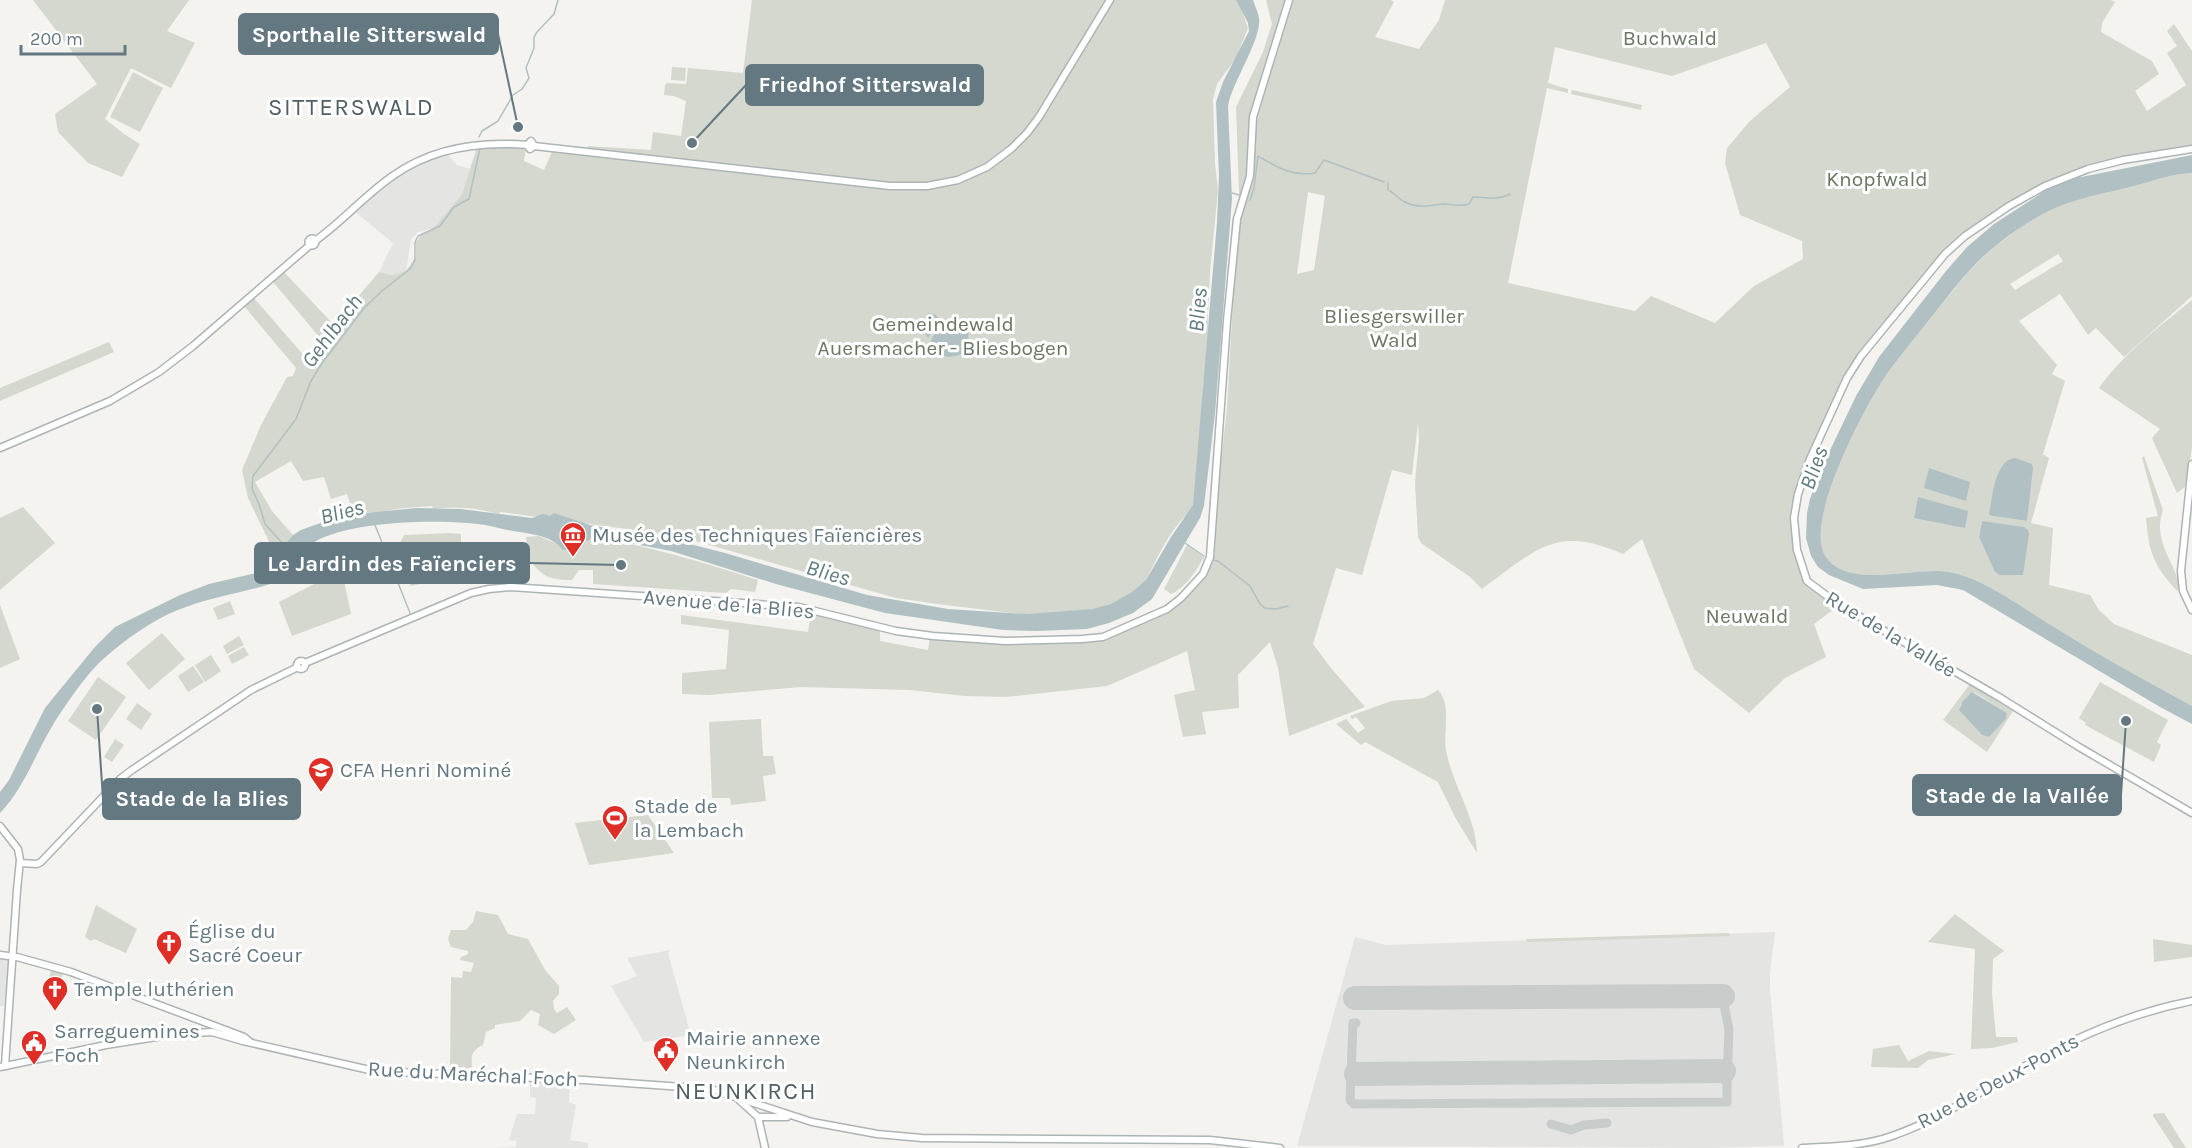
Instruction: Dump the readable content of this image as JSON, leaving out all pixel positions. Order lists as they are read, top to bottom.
{
  "streets": {
    "main road": [
      "Avenue de la Blies",
      "Rue de la Vallée",
      "Rue du Maréchal Foch",
      "Rue de Deux-Ponts"
    ]
  },
  "districts": ["SITTERSWALD", "NEUNKIRCH"],
  "water": ["Blies", "Gehlbach"],
  "parks": [
    "Buchwald",
    "Knopfwald",
    "Bliesgerswiller Wald",
    "Gemeindewald Auersmacher - Bliesbogen",
    "Neuwald"
  ],
  "places": {
    "other": [
      "Sporthalle Sitterswald",
      "Friedhof Sitterswald",
      "Le Jardin des Faïenciers",
      "Stade de la Blies",
      "Stade de la Vallée"
    ],
    "museum": ["Musée des Techniques Faïencières"],
    "school or university": ["CFA Henri Nominé"],
    "sports": ["Stade de la Lembach"],
    "church": ["Église du Sacré Coeur", "Temple luthérien"],
    "public building": ["Sarreguemines Foch", "Mairie annexe Neunkirch"]
  },
  "scale_bar": "200 m"
}
